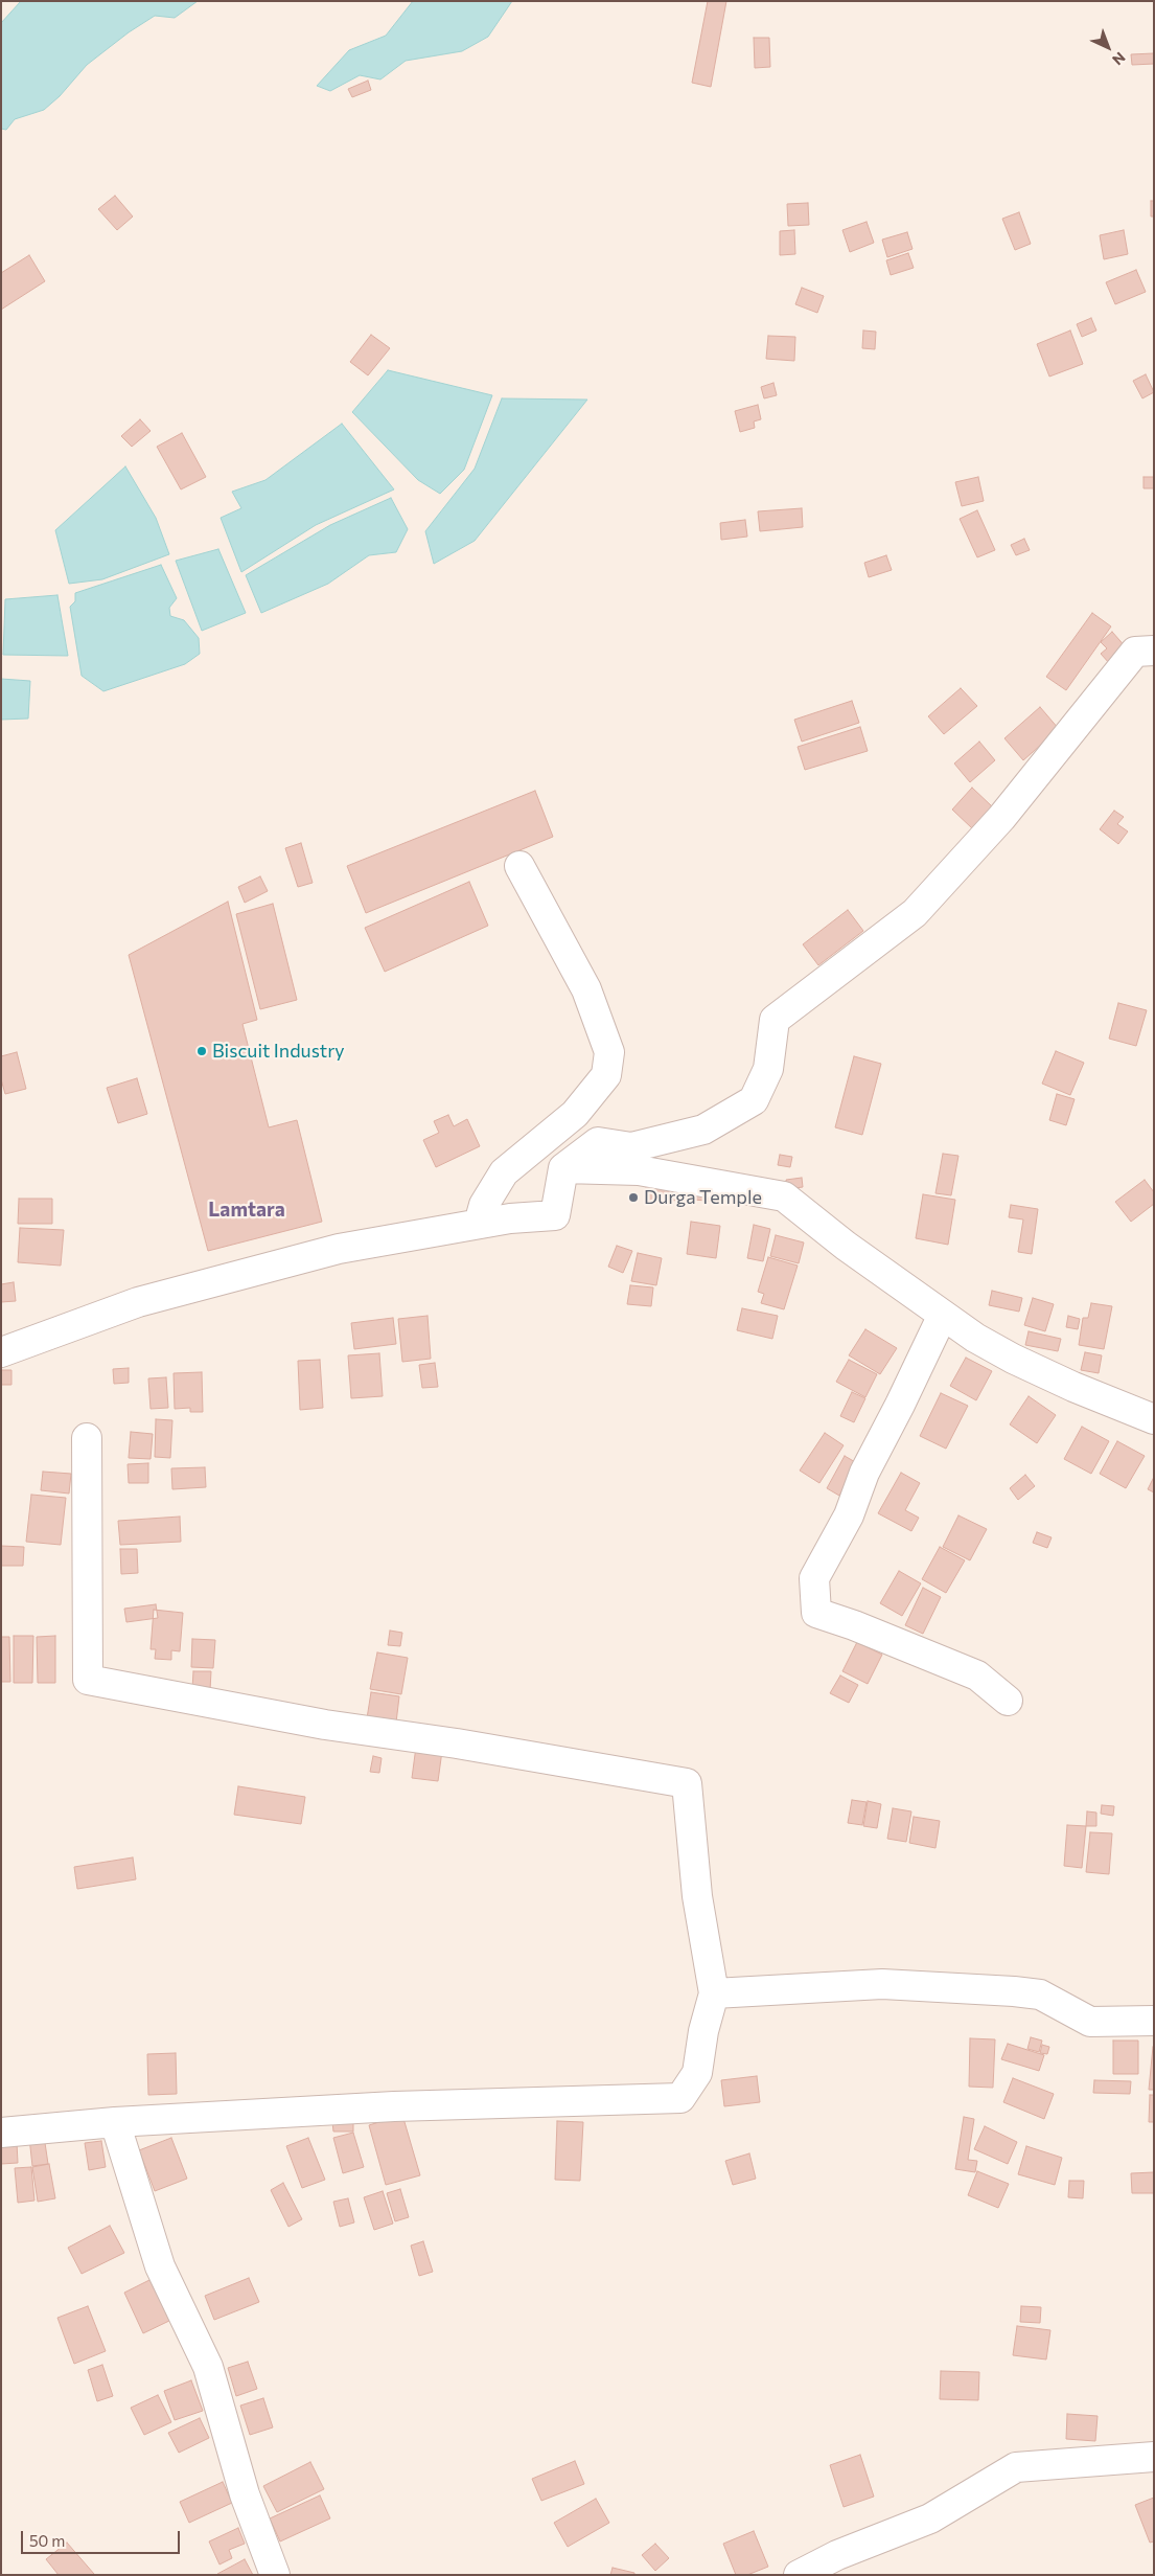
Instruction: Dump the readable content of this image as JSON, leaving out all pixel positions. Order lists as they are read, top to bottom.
{
  "districts": ["Lamtara"],
  "places": ["Biscuit Industry", "Durga Temple"],
  "scale_bar": "50 m",
  "north": "bottom right"
}
